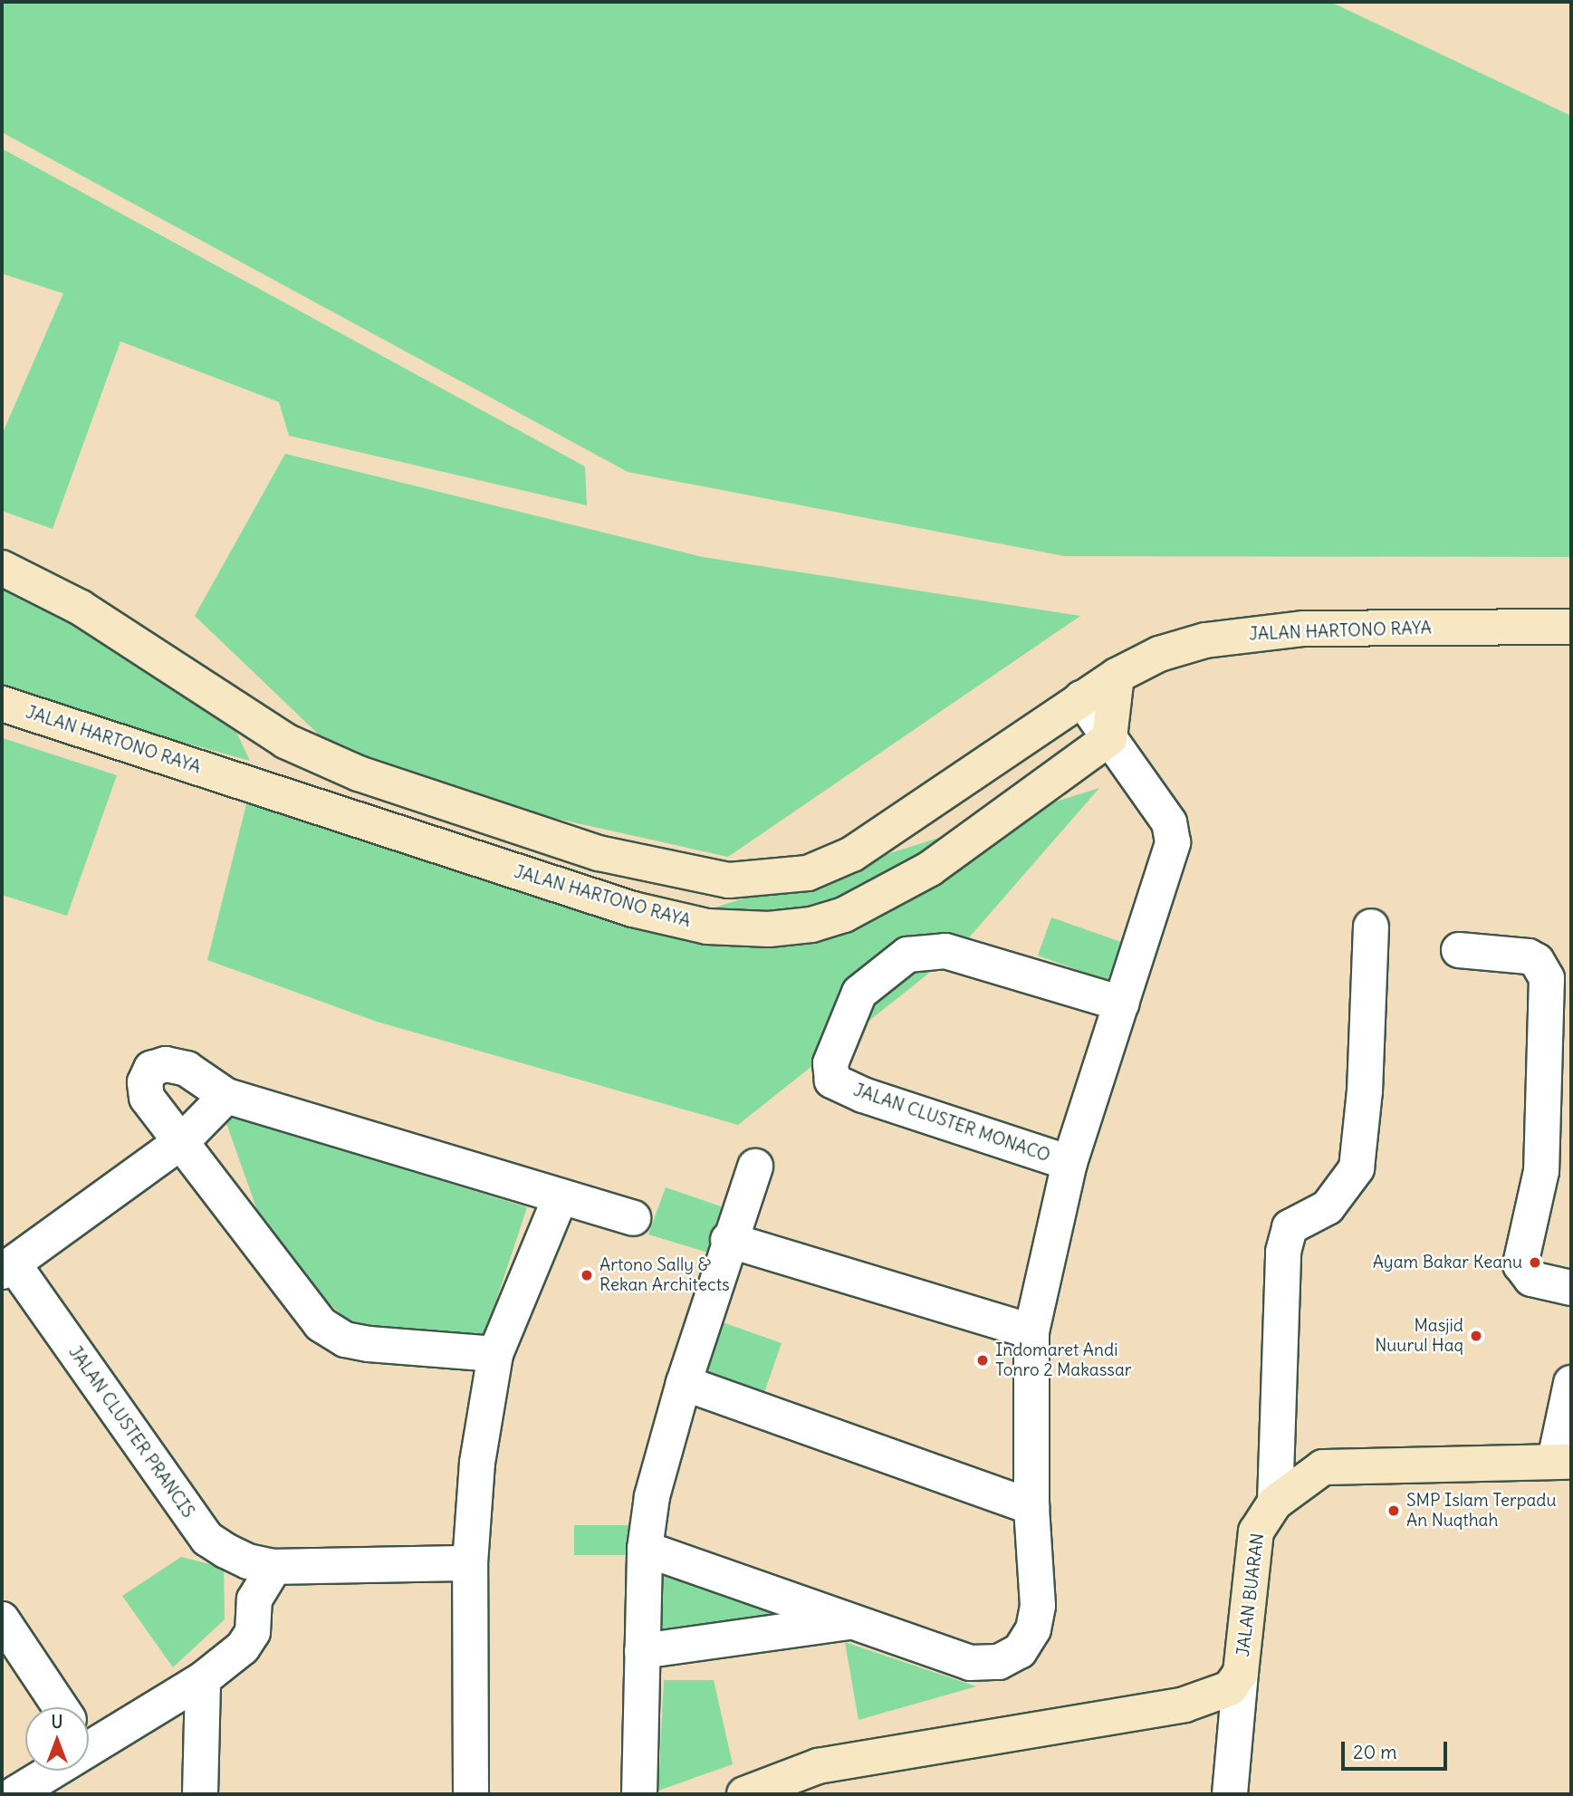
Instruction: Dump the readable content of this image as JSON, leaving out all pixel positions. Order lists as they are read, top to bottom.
{
  "streets": {
    "street": [
      "JALAN HARTONO RAYA",
      "JALAN CLUSTER MONACO",
      "JALAN CLUSTER PRANCIS",
      "JALAN BUARAN"
    ]
  },
  "crossings": [
    ["JALAN HARTONO RAYA", "JALAN CLUSTER MONACO"]
  ],
  "places": [
    "Ayam Bakar Keanu",
    "Artono Sally & Rekan Architects",
    "Masjid Nuurul Haq",
    "Indomaret Andi Tonro 2 Makassar",
    "SMP Islam Terpadu An Nuqthah"
  ],
  "scale_bar": "20 m",
  "north": "top"
}
